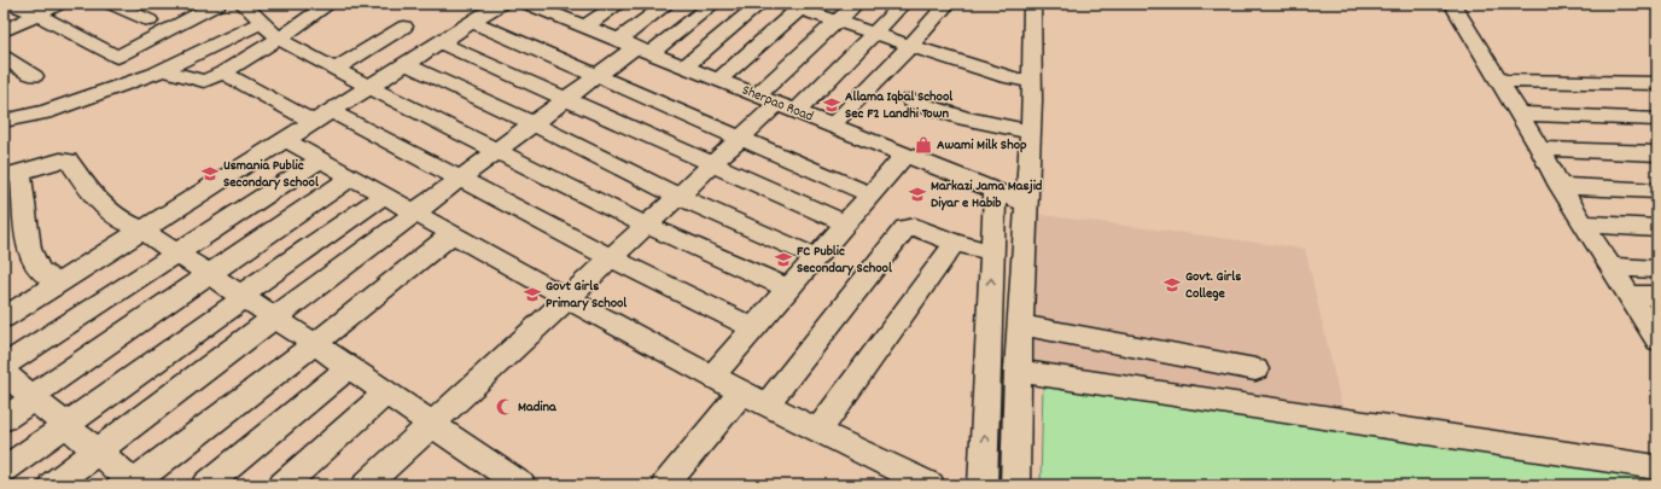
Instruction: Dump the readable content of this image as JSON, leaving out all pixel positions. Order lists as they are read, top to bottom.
{
  "streets": {
    "street": ["Sherpao Road"]
  },
  "places": {
    "school or university": [
      "Allama Iqbal School Sec F2 Landhi Town",
      "Usmania Public Secondary School",
      "Markazi Jama Masjid Diyar e Habib",
      "FC Public Secondary School",
      "Govt. Girls College",
      "Govt Girls Primary School"
    ],
    "shop": ["Awami Milk Shop"],
    "mosque": ["Madina"]
  }
}
